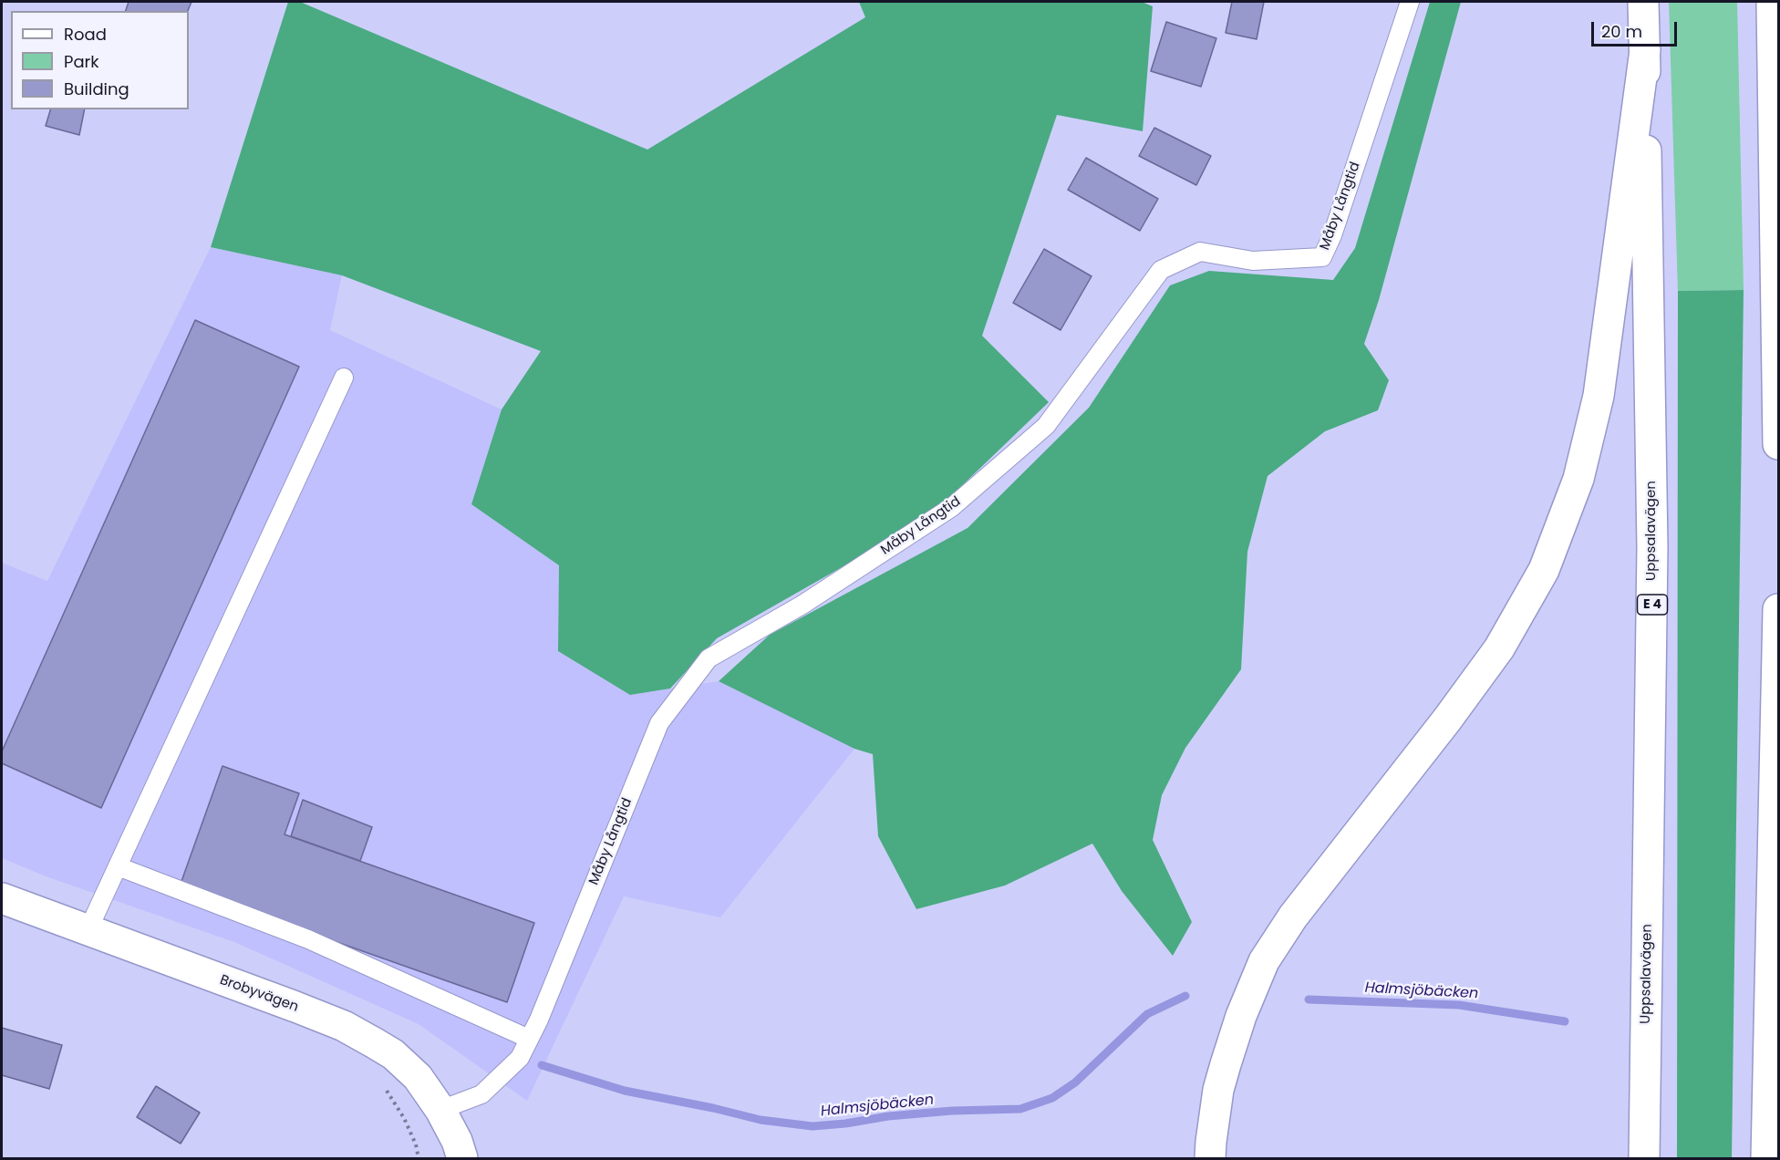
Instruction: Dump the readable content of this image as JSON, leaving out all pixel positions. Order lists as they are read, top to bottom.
{
  "streets": {
    "main road": ["Uppsalavägen", "E 4", "Brobyvägen"],
    "lane": ["Måby Långtid"]
  },
  "crossings": [
    ["Måby Långtid", "Brobyvägen"]
  ],
  "water": ["Halmsjöbäcken"],
  "legend": ["Road", "Park", "Building"],
  "scale_bar": "20 m"
}
